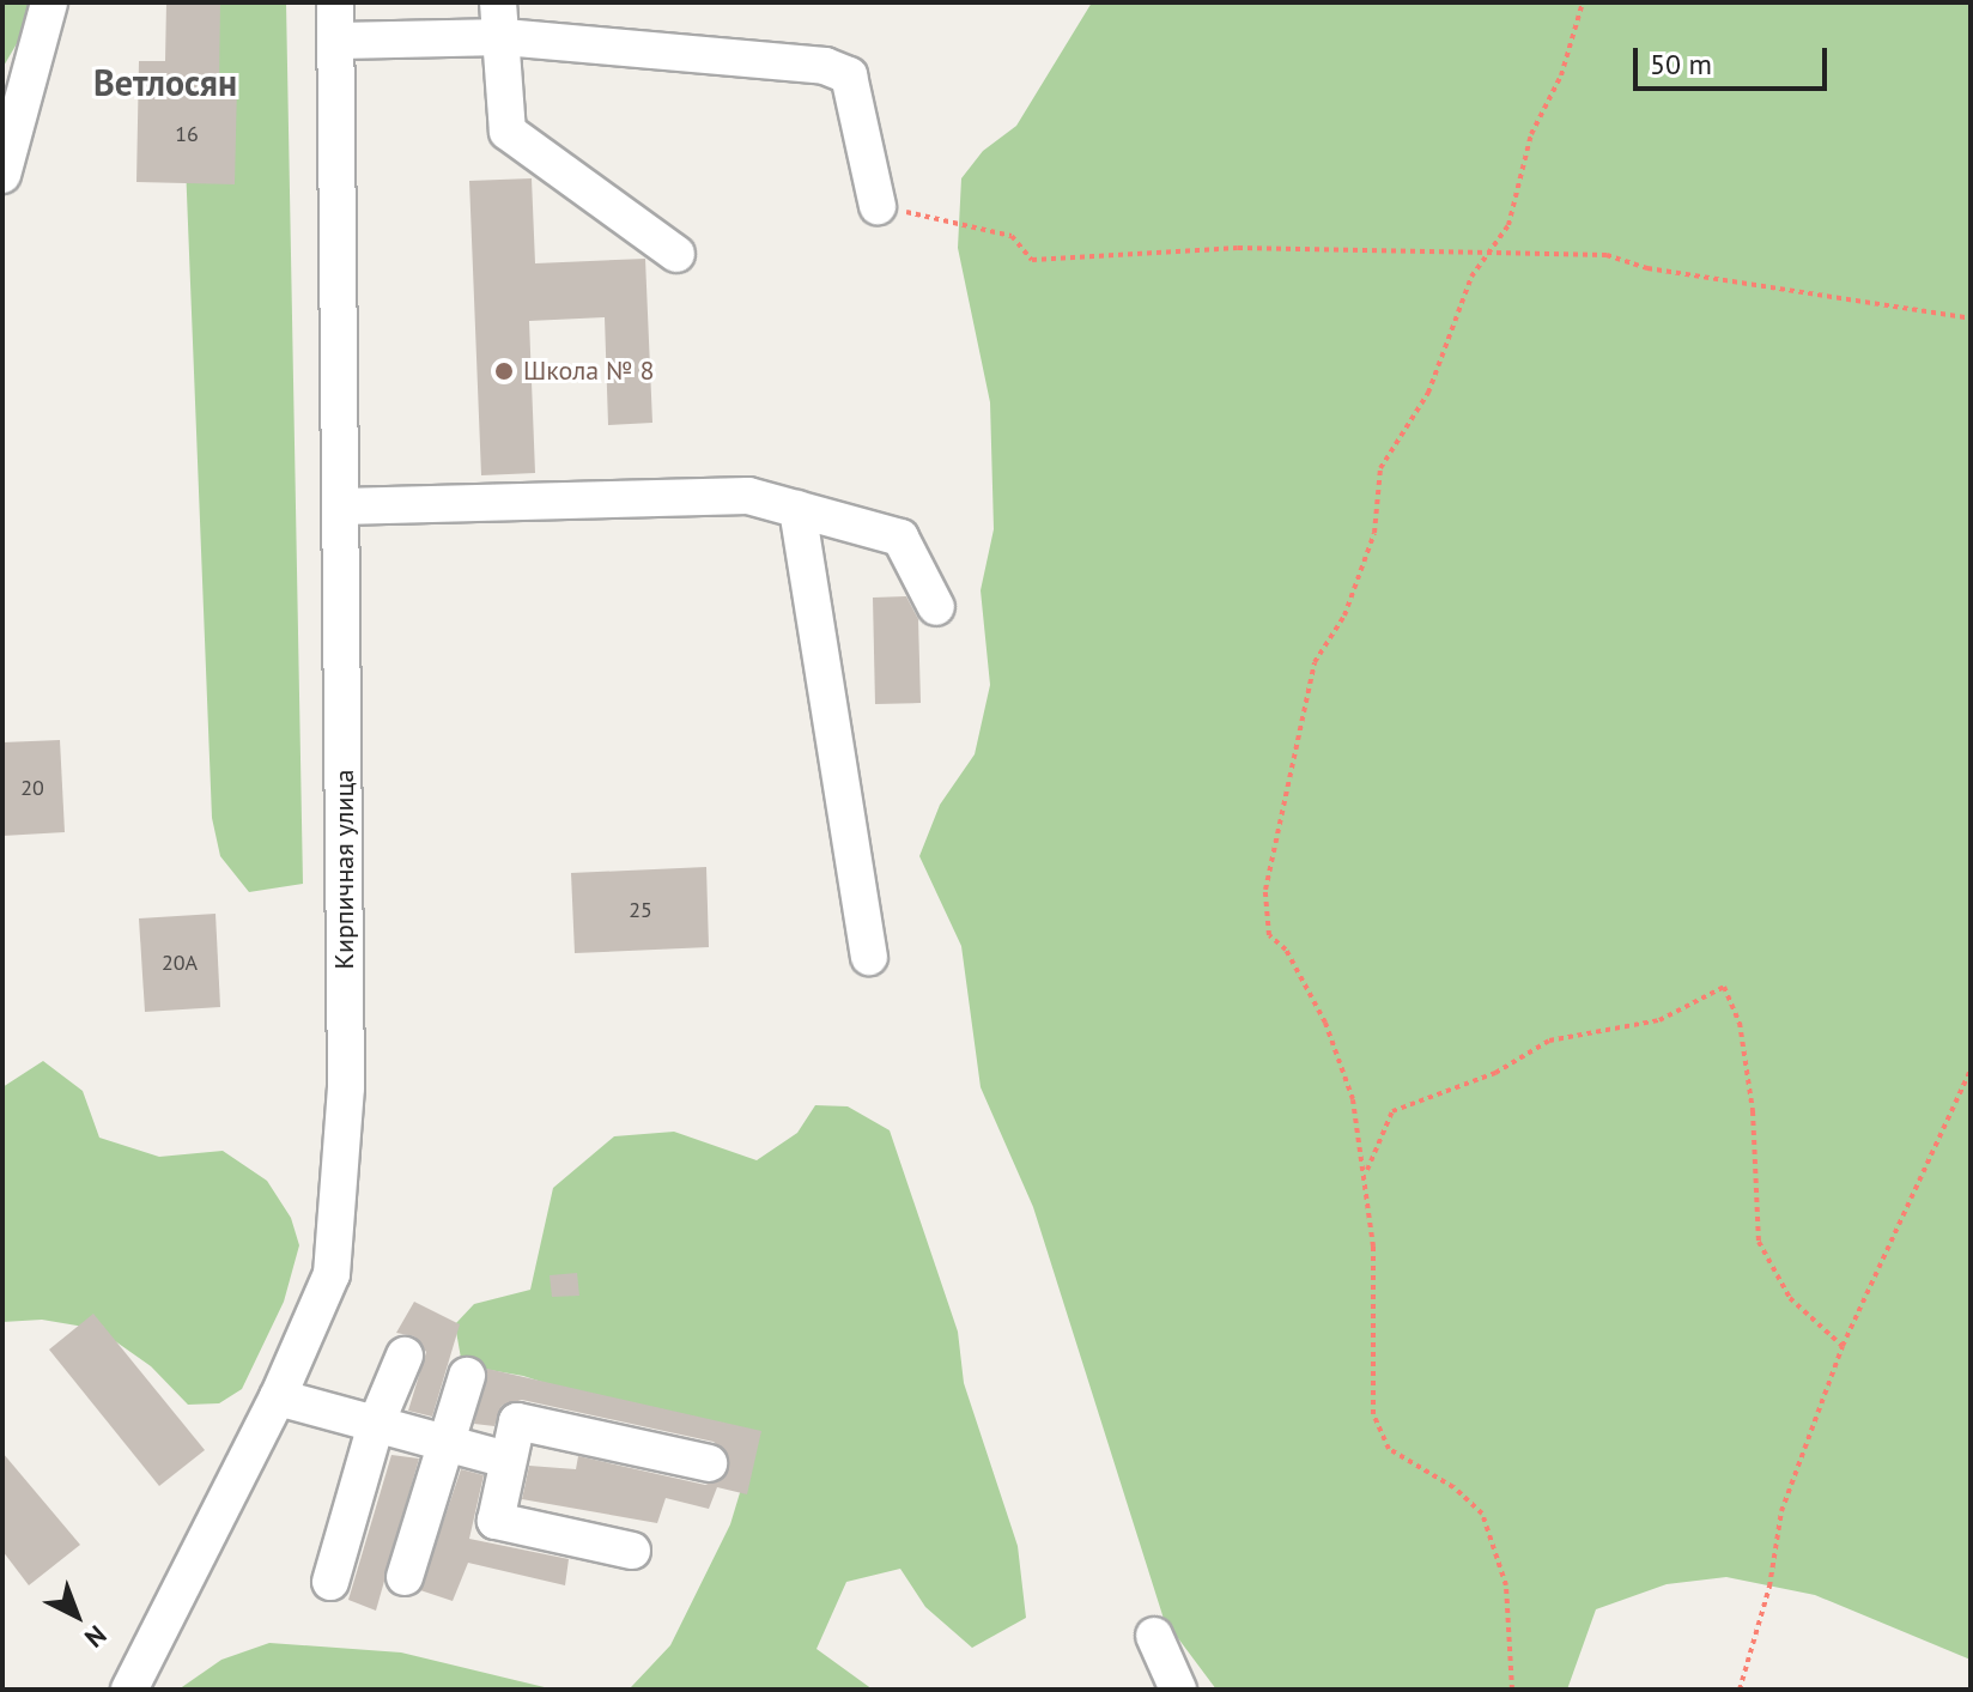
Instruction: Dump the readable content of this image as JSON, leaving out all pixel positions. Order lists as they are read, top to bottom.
{
  "streets": {
    "street": ["Кирпичная улица"]
  },
  "districts": ["Ветлосян"],
  "places": ["Школа № 8"],
  "house_numbers": [
    "16",
    "20",
    "25",
    "20А"
  ],
  "scale_bar": "50 m",
  "north": "bottom right"
}
